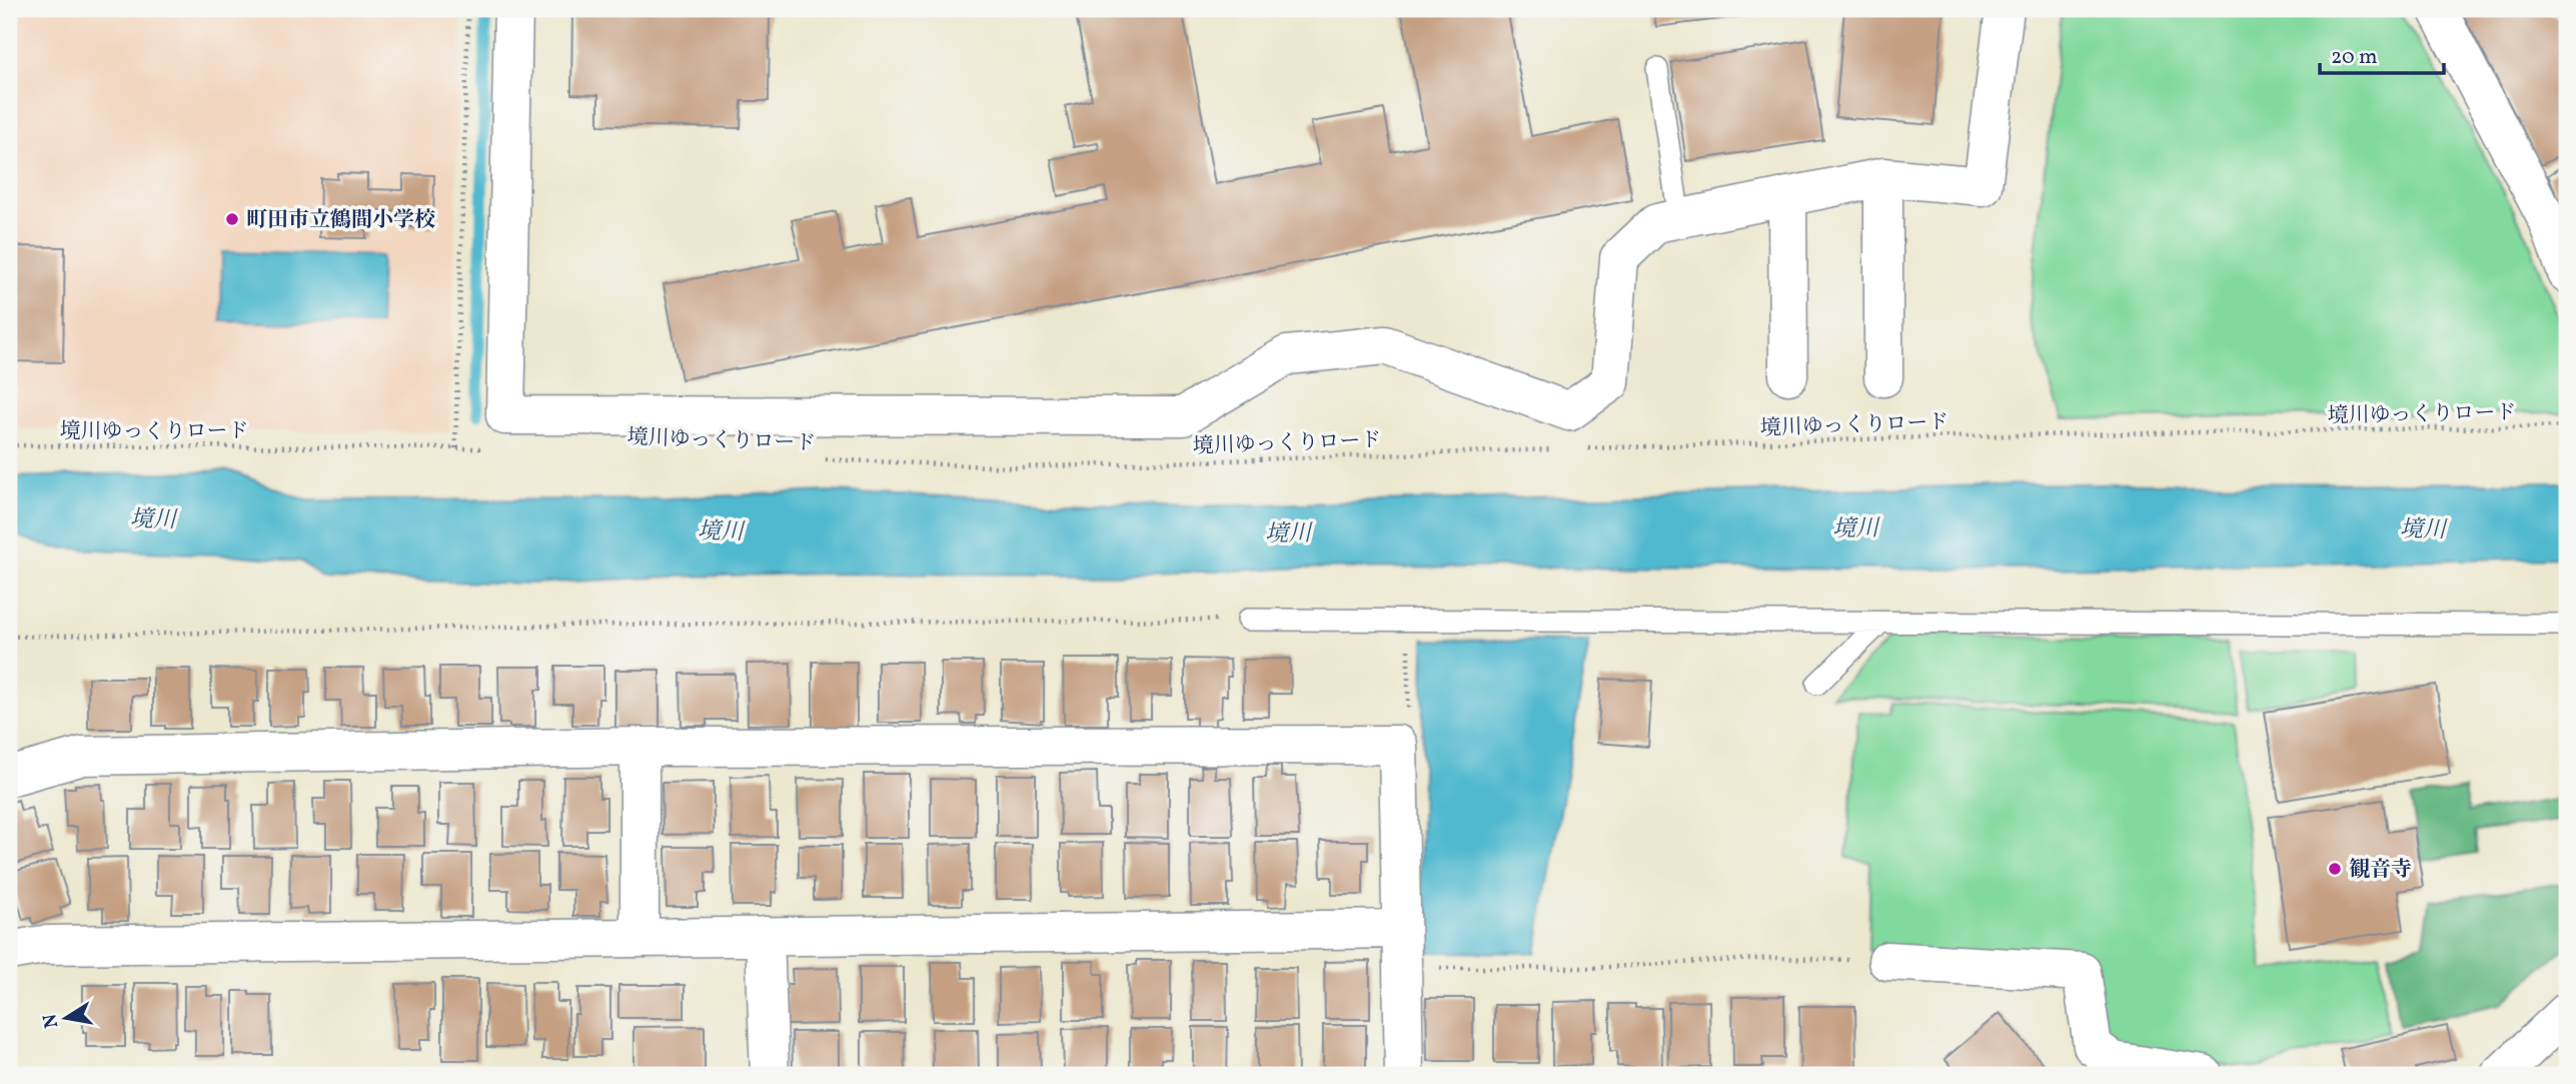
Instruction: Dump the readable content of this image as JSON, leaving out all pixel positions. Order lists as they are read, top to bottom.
{
  "streets": {
    "path": ["境川ゆっくりロード"]
  },
  "water": ["境川"],
  "places": ["町田市立鶴間小学校", "観音寺"],
  "scale_bar": "20 m",
  "north": "left"
}
